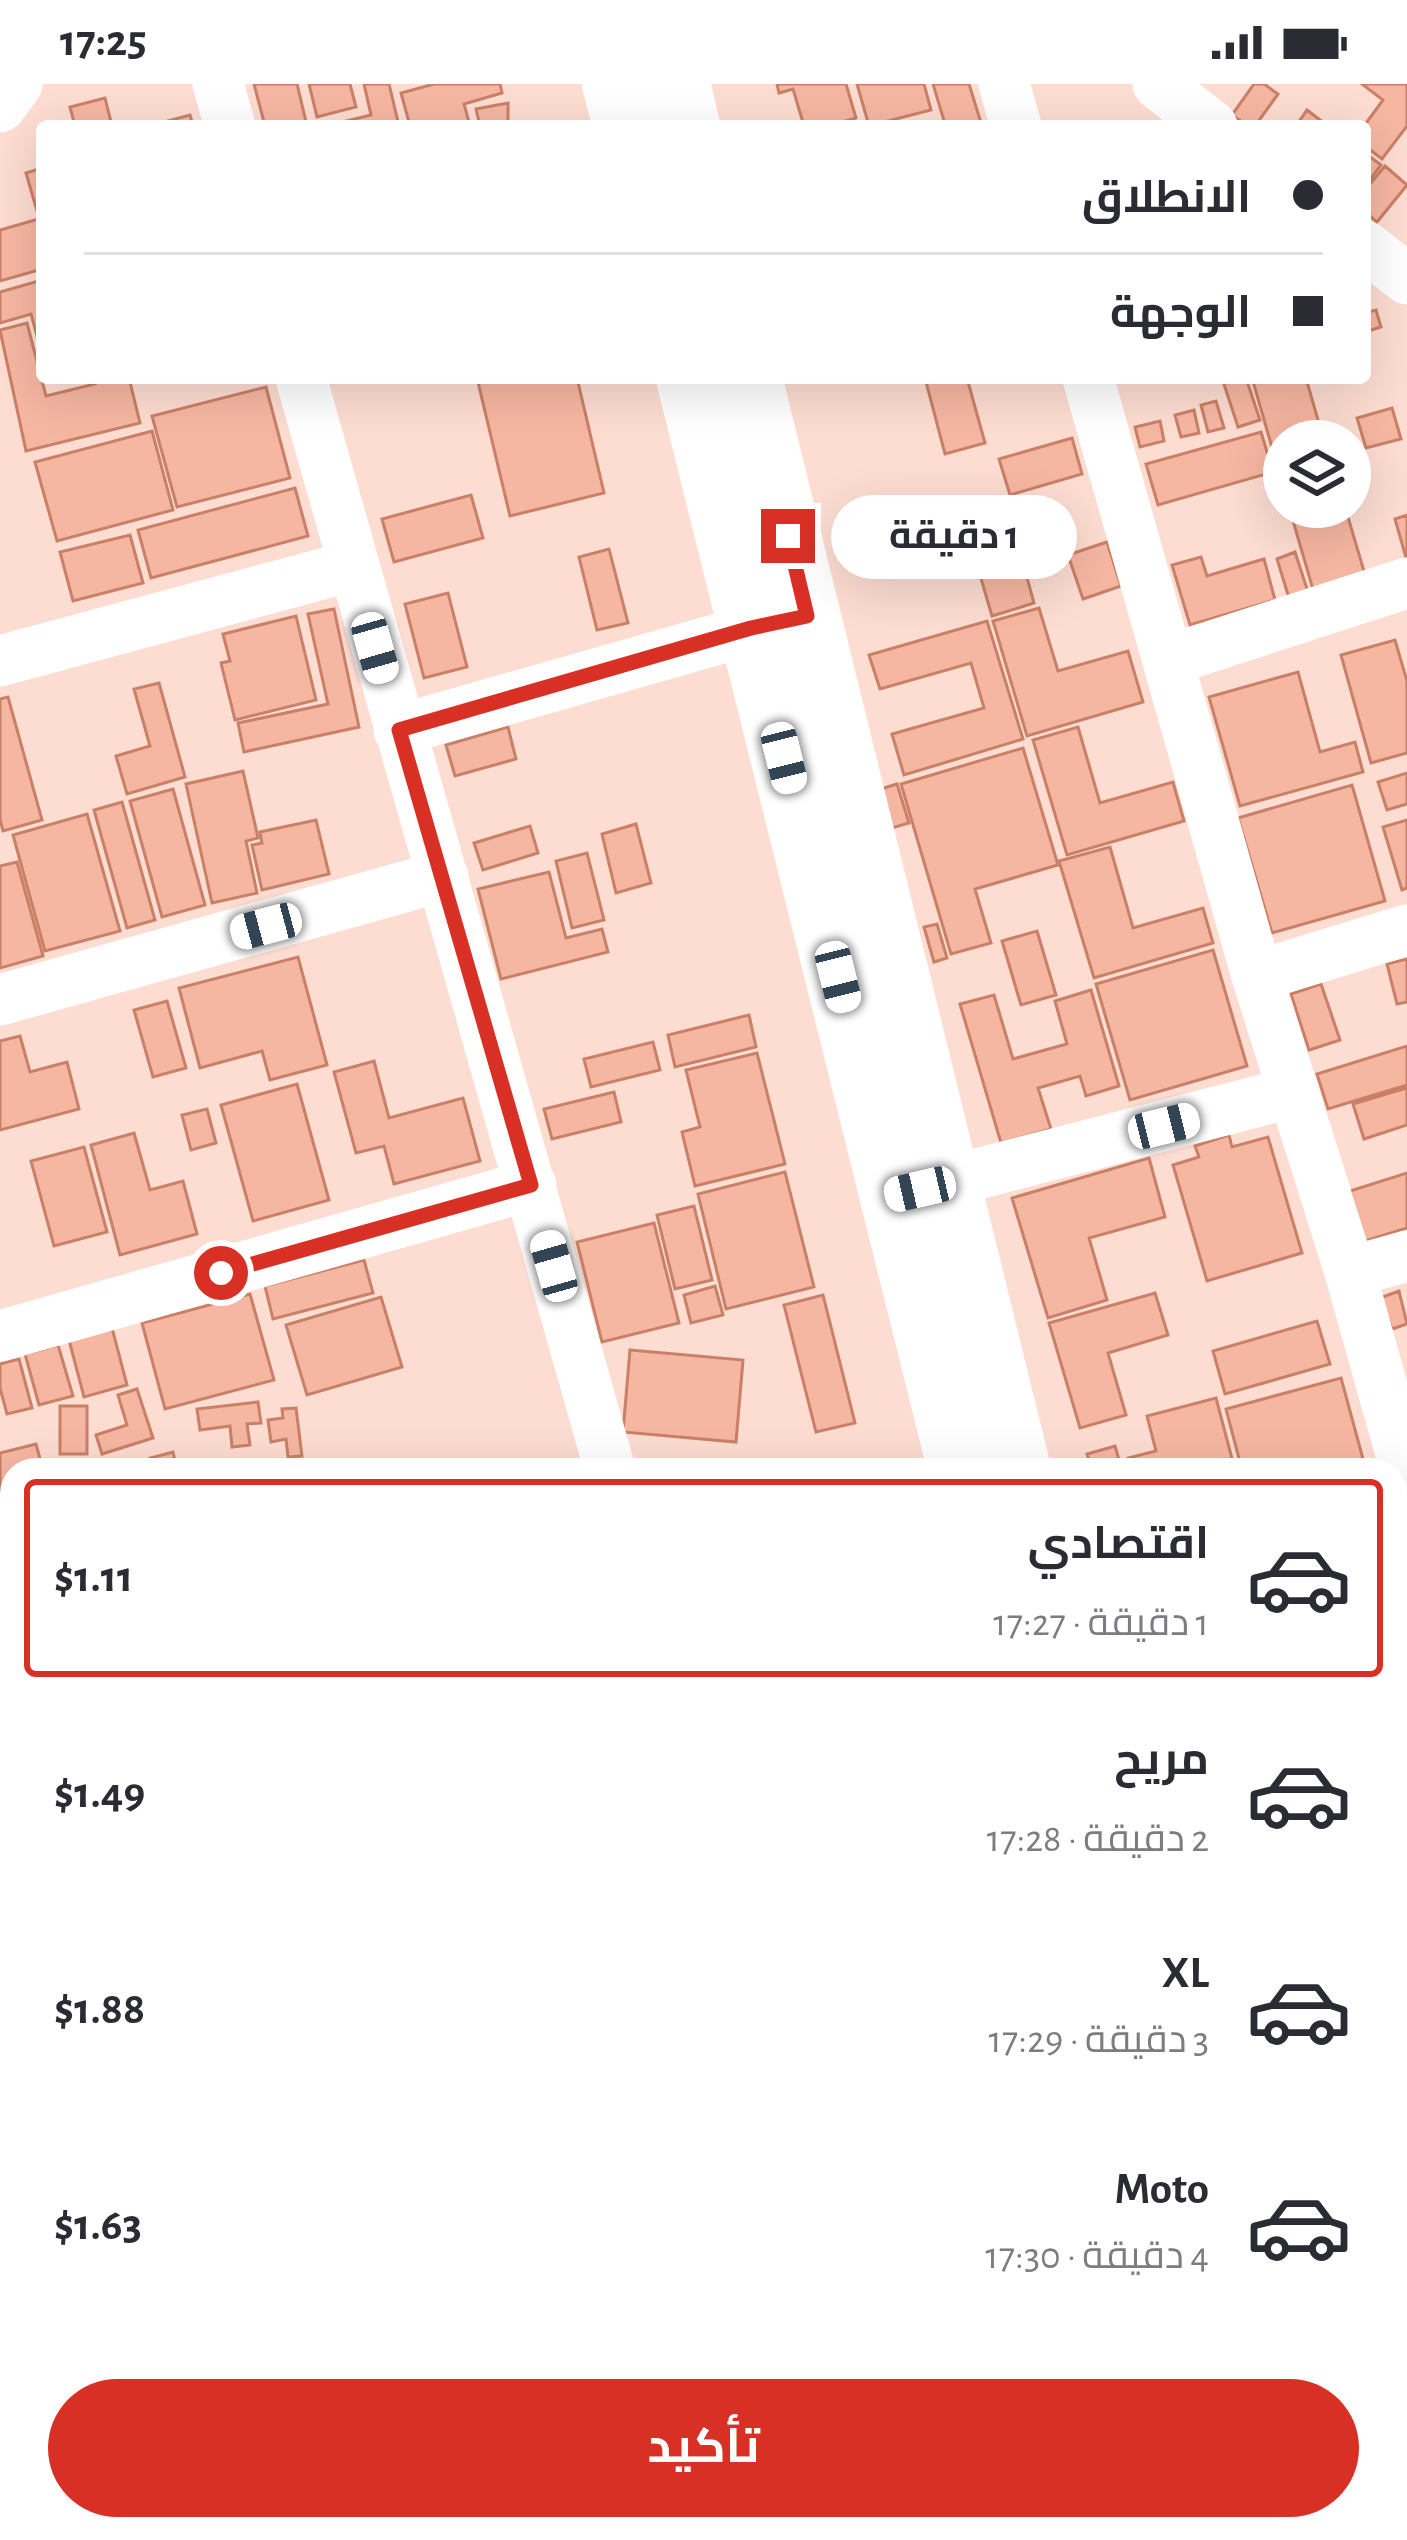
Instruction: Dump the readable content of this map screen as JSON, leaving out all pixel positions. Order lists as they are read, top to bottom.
{
  "page": {
    "status": "17:25",
    "banner": ["الانطلاق", "الوجهة"],
    "bubble": "1 دقيقة",
    "list": [
      {
        "name": "اقتصادي",
        "note": "1 دقيقة · 17:27",
        "value": "$1.11"
      },
      {
        "name": "مريح",
        "note": "2 دقيقة · 17:28",
        "value": "$1.49"
      },
      {
        "name": "XL",
        "note": "3 دقيقة · 17:29",
        "value": "$1.88"
      },
      {
        "name": "Moto",
        "note": "4 دقيقة · 17:30",
        "value": "$1.63"
      }
    ],
    "buttons": "تأكيد"
  }
}
